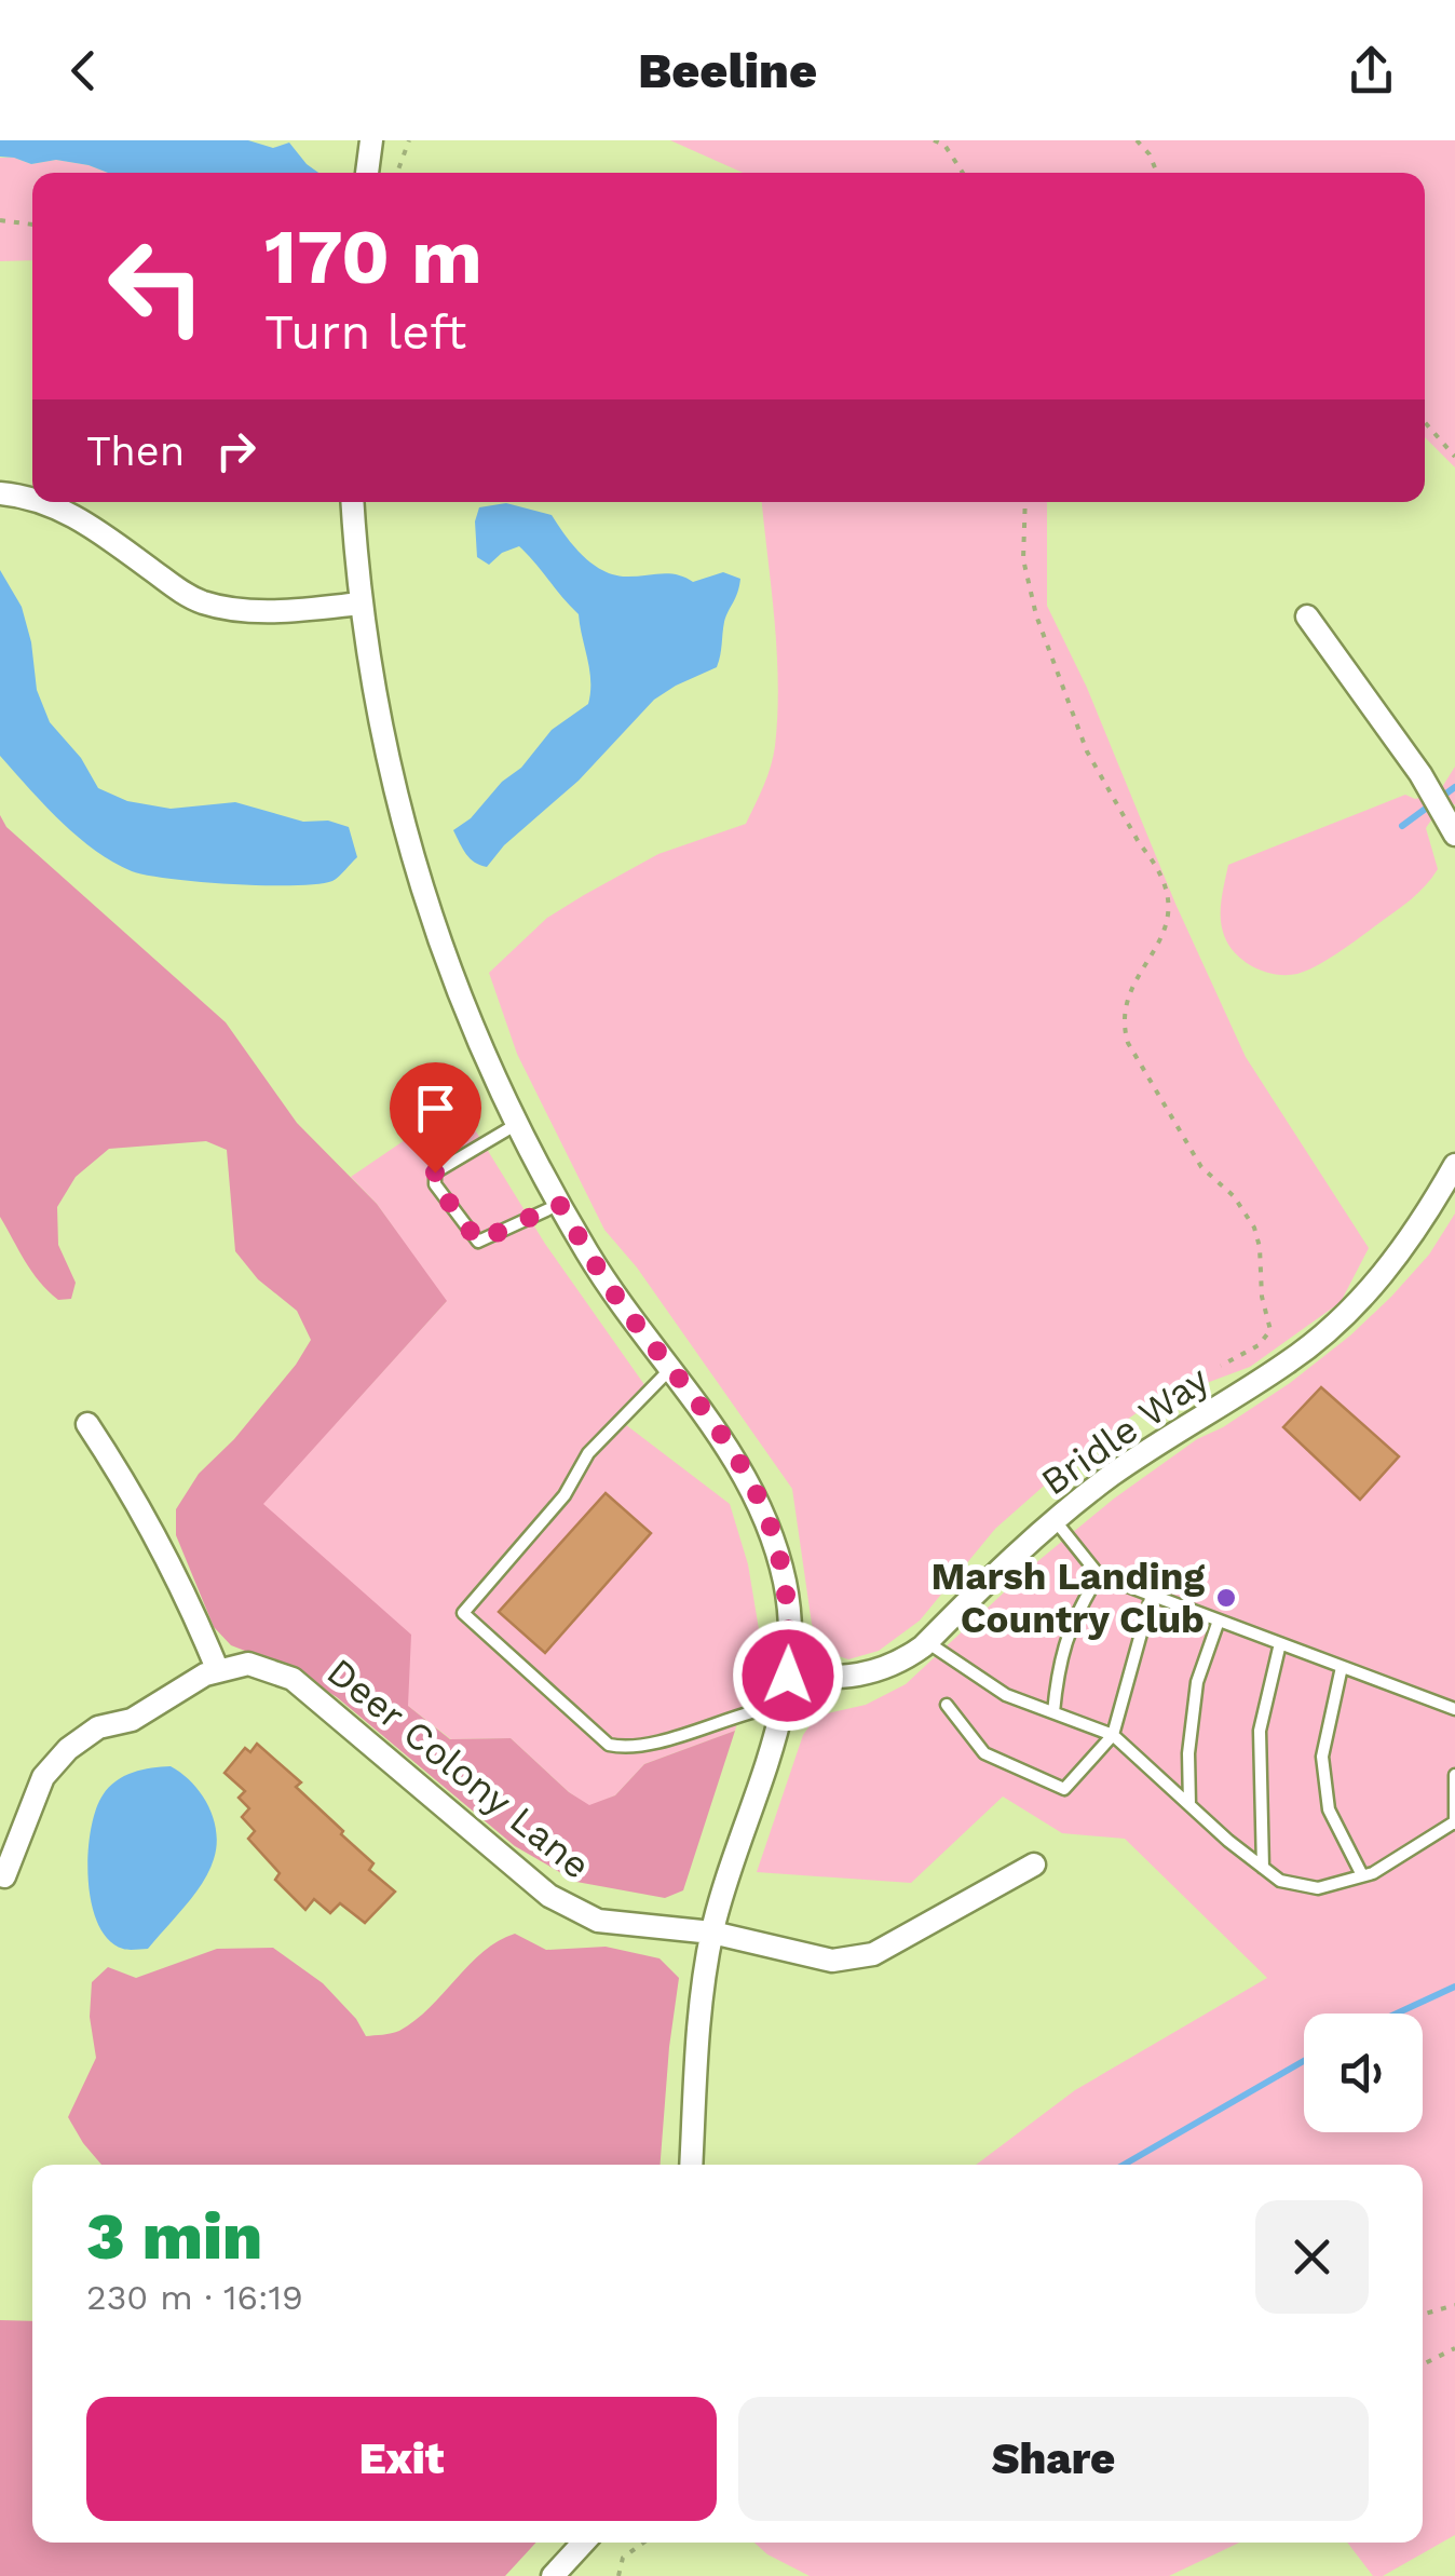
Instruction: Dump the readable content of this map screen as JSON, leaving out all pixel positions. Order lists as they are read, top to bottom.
{
  "streets": {
    "street": ["Bridle Way", "Deer Colony Lane"]
  },
  "places": ["Marsh Landing Country Club"],
  "page": {
    "header": "Beeline",
    "turn": ["170 m", "Turn left"],
    "then": "Then",
    "heading": ["3 min", "230 m · 16:19"],
    "buttons": ["Exit", "Share"]
  }
}
